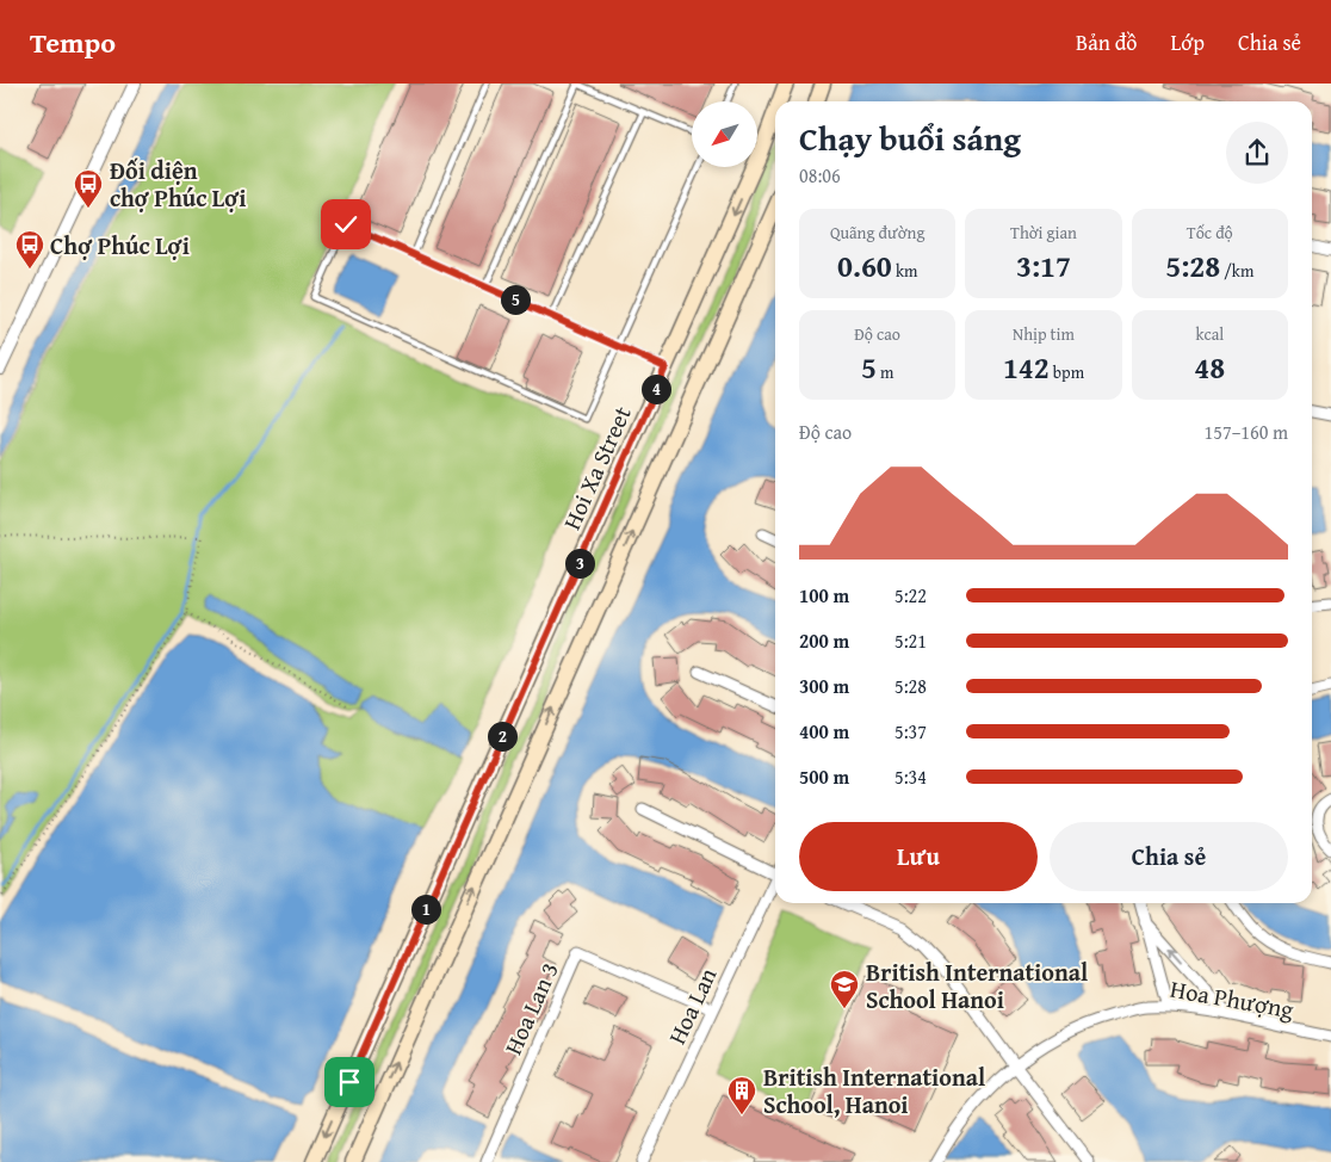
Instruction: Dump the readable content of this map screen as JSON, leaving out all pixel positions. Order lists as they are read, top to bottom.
{
  "streets": {
    "main road": ["Hoi Xa Street"],
    "street": ["Hoa Phượng", "Hoa Lan", "Hoa Lan 3"]
  },
  "crossings": [
    ["Hoa Lan", "Hoa Lan 3"]
  ],
  "places": {
    "bus stop": ["Đối diện chợ Phúc Lợi", "Chợ Phúc Lợi"],
    "school or university": ["British International School Hanoi"],
    "building": ["British International School, Hanoi"]
  },
  "north": "bottom left",
  "page": {
    "header": "Tempo",
    "nav": ["Bản đồ", "Lớp", "Chia sẻ"],
    "heading": ["Chạy buổi sáng", "08:06"],
    "stats": [
      ["Quãng đường", "0.60 km"],
      ["Thời gian", "3:17"],
      ["Tốc độ", "5:28 /km"],
      ["Độ cao", "5 m"],
      ["Nhịp tim", "142 bpm"],
      ["kcal", "48"]
    ],
    "pins": [
      "5",
      "4",
      "3",
      "2",
      "1"
    ],
    "chart": ["Độ cao", "157–160 m"],
    "list": [
      {
        "name": "100 m",
        "note": "5:22"
      },
      {
        "name": "200 m",
        "note": "5:21"
      },
      {
        "name": "300 m",
        "note": "5:28"
      },
      {
        "name": "400 m",
        "note": "5:37"
      },
      {
        "name": "500 m",
        "note": "5:34"
      }
    ],
    "buttons": ["Lưu", "Chia sẻ"]
  }
}
